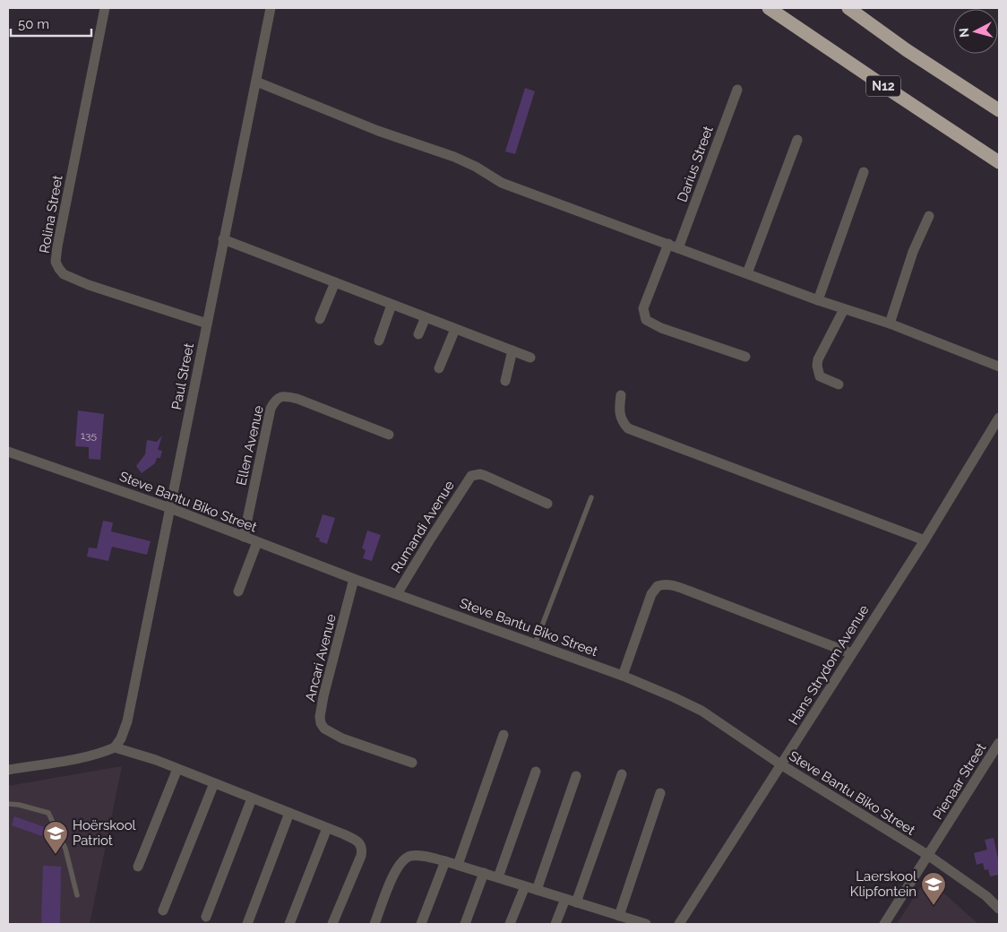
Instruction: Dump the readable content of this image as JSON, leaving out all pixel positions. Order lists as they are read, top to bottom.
{
  "streets": {
    "highway": ["N12"],
    "street": [
      "Darius Street",
      "Rolina Street",
      "Paul Street",
      "Ellen Avenue",
      "Steve Bantu Biko Street",
      "Rumandi Avenue",
      "Ancari Avenue",
      "Hans Strydom Avenue",
      "Pienaar Street"
    ]
  },
  "crossings": [
    ["Rolina Street", "Paul Street"],
    ["Paul Street", "Steve Bantu Biko Street"],
    ["Ellen Avenue", "Steve Bantu Biko Street"],
    ["Steve Bantu Biko Street", "Rumandi Avenue"],
    ["Steve Bantu Biko Street", "Ancari Avenue"],
    ["Steve Bantu Biko Street", "Hans Strydom Avenue"],
    ["Steve Bantu Biko Street", "Pienaar Street"]
  ],
  "places": {
    "school or university": ["Hoërskool Patriot", "Laerskool Klipfontein"]
  },
  "house_numbers": ["135"],
  "scale_bar": "50 m",
  "north": "left"
}
